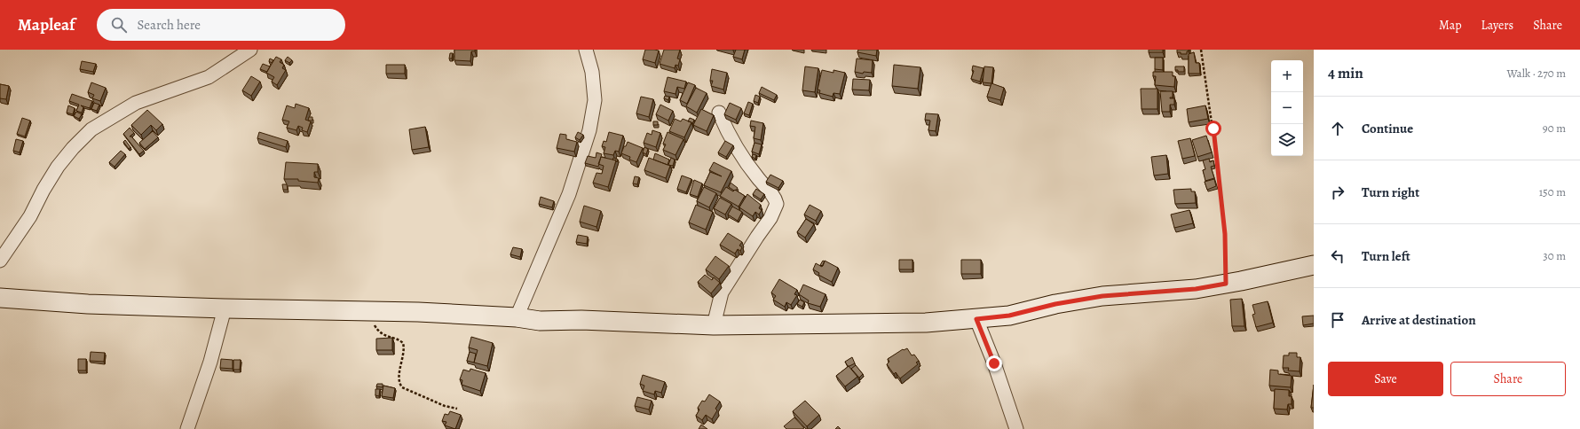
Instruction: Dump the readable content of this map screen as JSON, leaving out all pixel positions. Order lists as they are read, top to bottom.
{
  "page": {
    "header": "Mapleaf",
    "search": "Search here",
    "nav": ["Map", "Layers", "Share"],
    "heading": ["4 min", "Walk · 270 m"],
    "map_buttons": ["+", "−"],
    "list": [
      ["Continue", "90 m"],
      ["Turn right", "150 m"],
      ["Turn left", "30 m"],
      "Arrive at destination"
    ],
    "buttons": ["Save", "Share"]
  }
}
